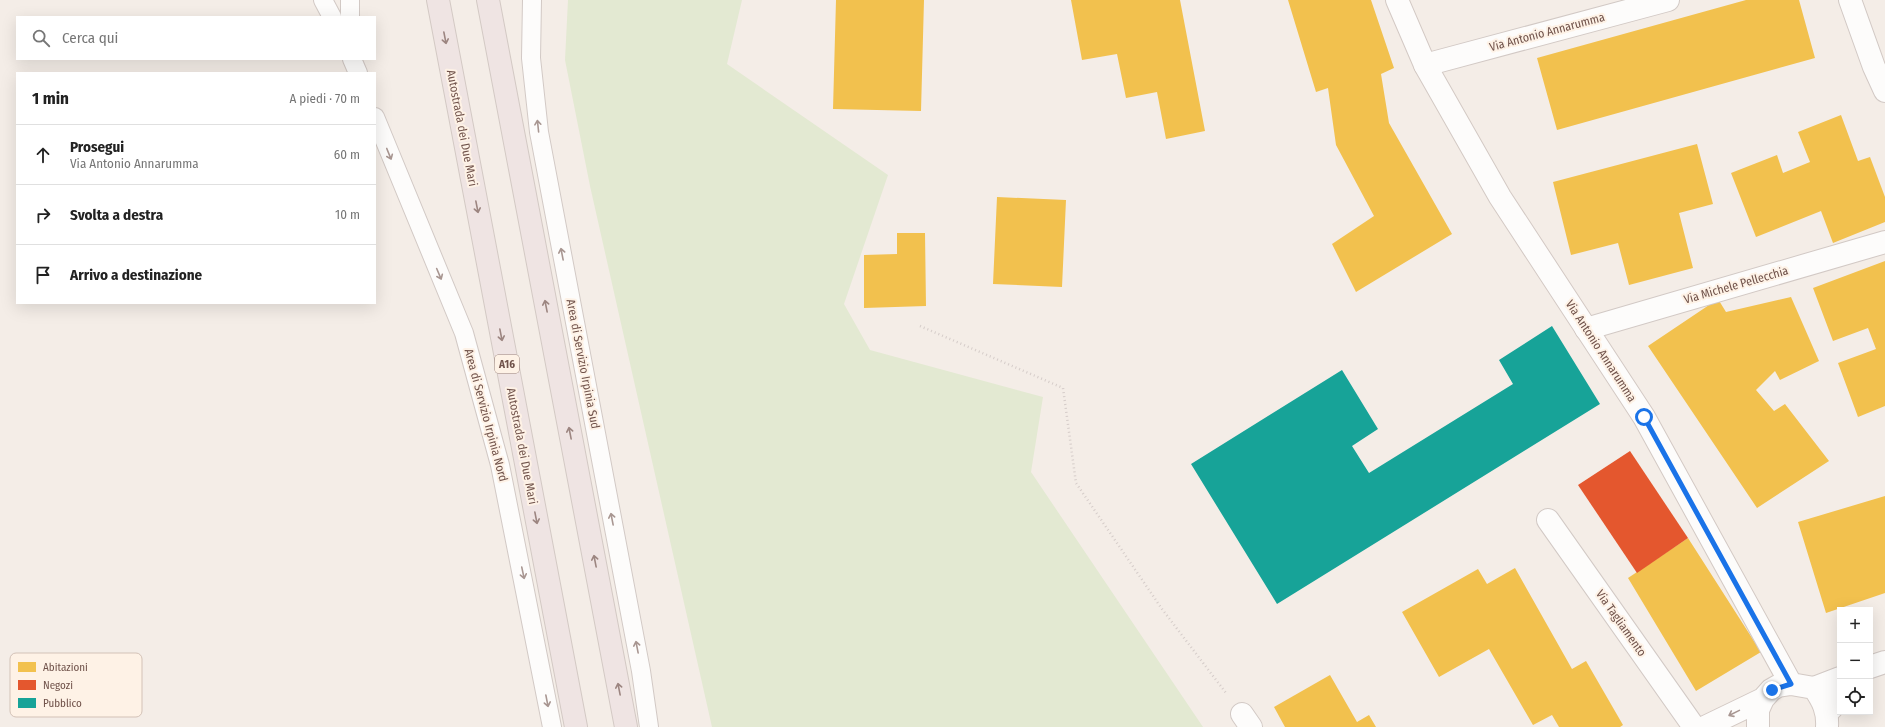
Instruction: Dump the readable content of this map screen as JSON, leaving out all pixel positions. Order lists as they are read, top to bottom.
{
  "streets": {
    "highway": ["Autostrada dei Due Mari", "A16"],
    "main road": ["Via Antonio Annarumma", "Via Michele Pellecchia", "Via Tagliamento"],
    "lane": ["Area di Servizio Irpinia Sud", "Area di Servizio Irpinia Nord"]
  },
  "crossings": [
    ["Via Antonio Annarumma", "Via Michele Pellecchia"]
  ],
  "one_way": ["Area di Servizio Irpinia Sud", "Area di Servizio Irpinia Nord"],
  "legend": ["Abitazioni", "Negozi", "Pubblico"],
  "page": {
    "search": "Cerca qui",
    "heading": ["1 min", "A piedi · 70 m"],
    "list": [
      ["Prosegui", "Via Antonio Annarumma", "60 m"],
      ["Svolta a destra", "10 m"],
      "Arrivo a destinazione"
    ],
    "map_buttons": ["+", "−"]
  }
}
